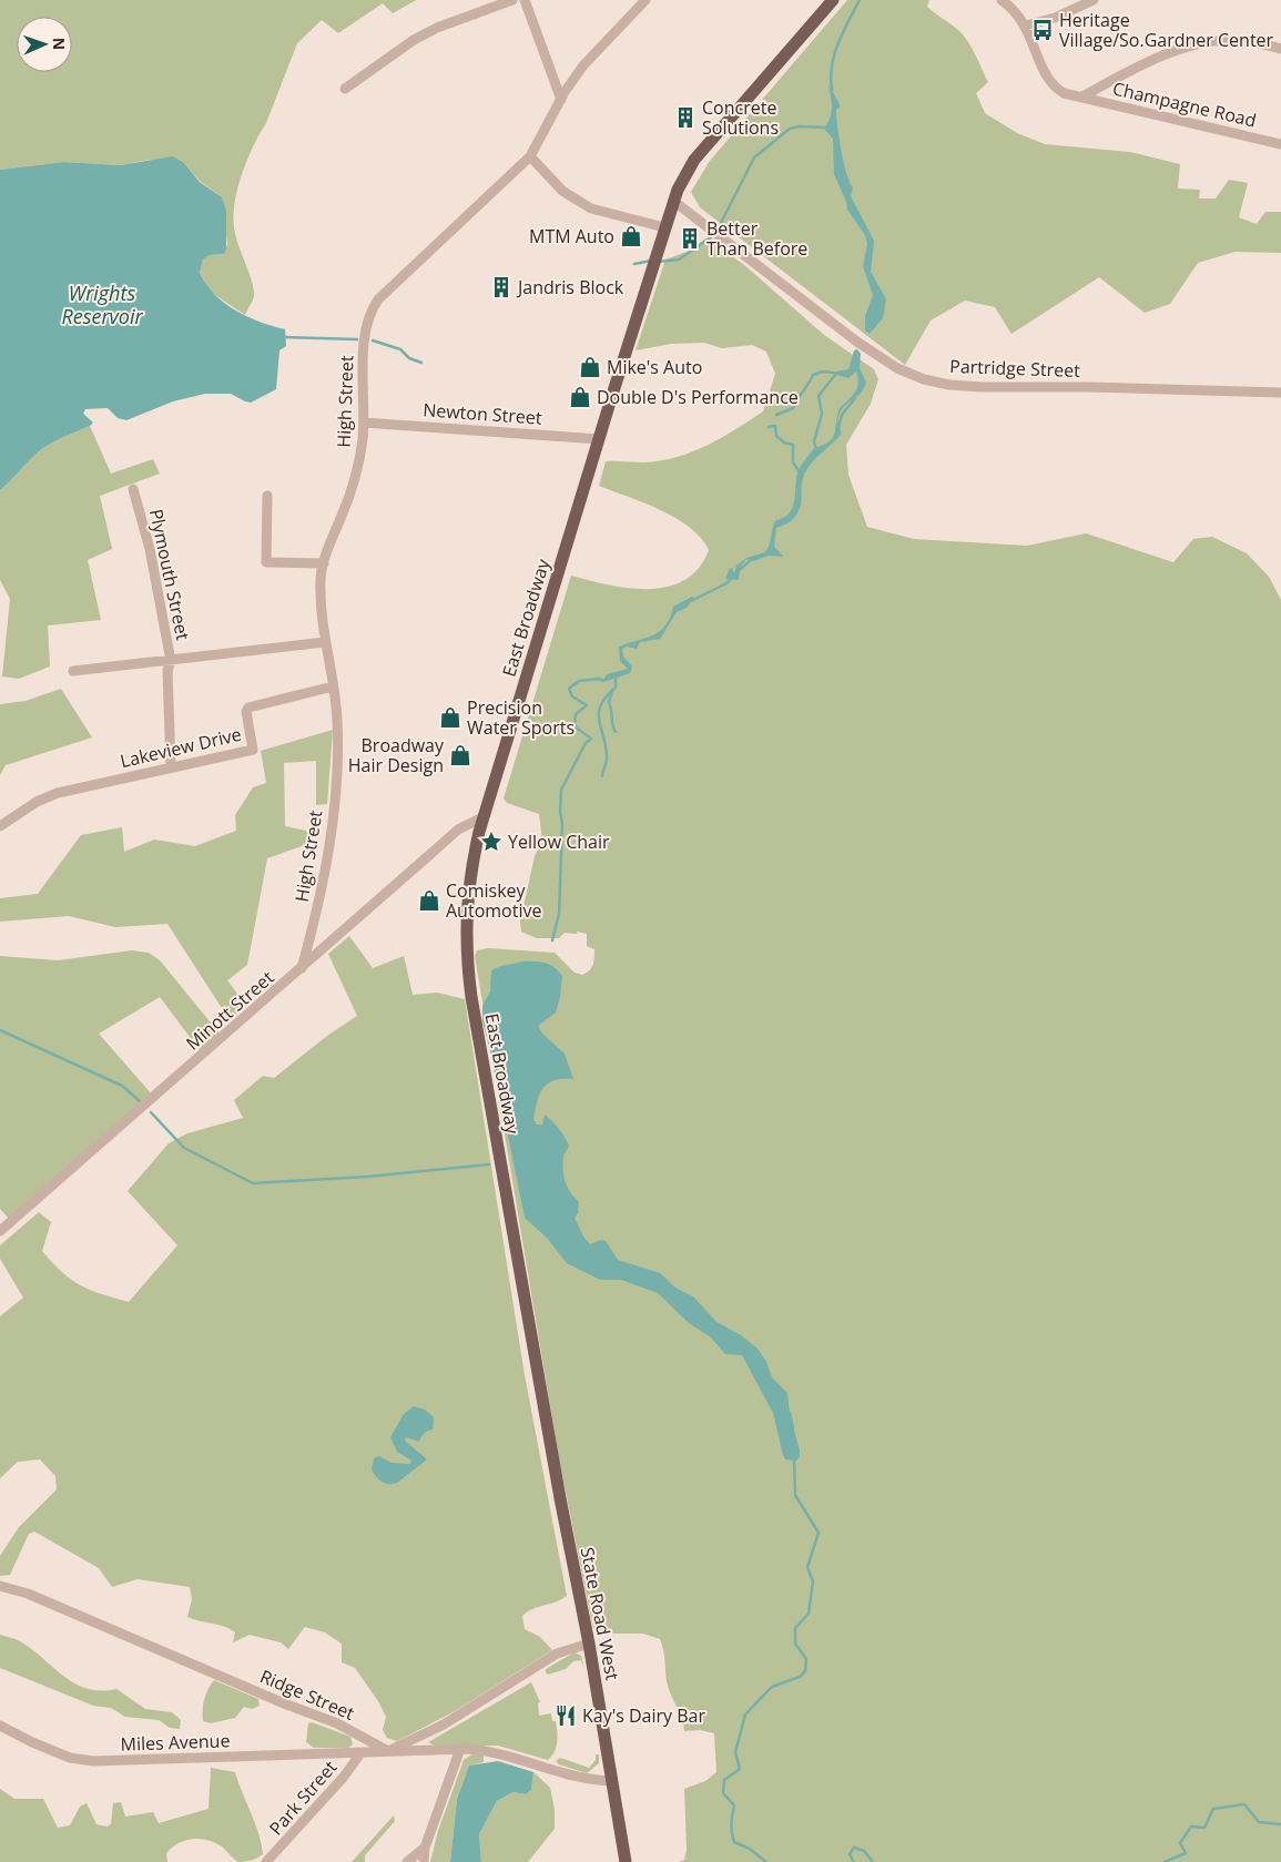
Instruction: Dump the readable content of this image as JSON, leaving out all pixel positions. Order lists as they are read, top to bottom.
{
  "streets": {
    "main road": ["East Broadway", "State Road West"],
    "street": [
      "Champagne Road",
      "Partridge Street",
      "High Street",
      "Newton Street",
      "Plymouth Street",
      "Lakeview Drive",
      "Minott Street",
      "Ridge Street",
      "Miles Avenue",
      "Park Street"
    ]
  },
  "crossings": [
    ["Partridge Street", "East Broadway"],
    ["High Street", "Newton Street"],
    ["High Street", "Lakeview Drive"],
    ["High Street", "Minott Street"],
    ["Newton Street", "East Broadway"],
    ["Plymouth Street", "Lakeview Drive"],
    ["East Broadway", "Minott Street"],
    ["East Broadway", "State Road West"],
    ["State Road West", "Miles Avenue"],
    ["Ridge Street", "Miles Avenue"],
    ["Miles Avenue", "Park Street"]
  ],
  "water": ["Wrights Reservoir"],
  "places": {
    "bus stop": ["Heritage Village/So.Gardner Center"],
    "building": ["Concrete Solutions", "Better Than Before", "Jandris Block"],
    "shop": [
      "MTM Auto",
      "Mike's Auto",
      "Double D's Performance",
      "Precision Water Sports",
      "Broadway Hair Design",
      "Comiskey Automotive"
    ],
    "place": ["Yellow Chair"],
    "restaurant": ["Kay's Dairy Bar"]
  },
  "north": "right"
}
